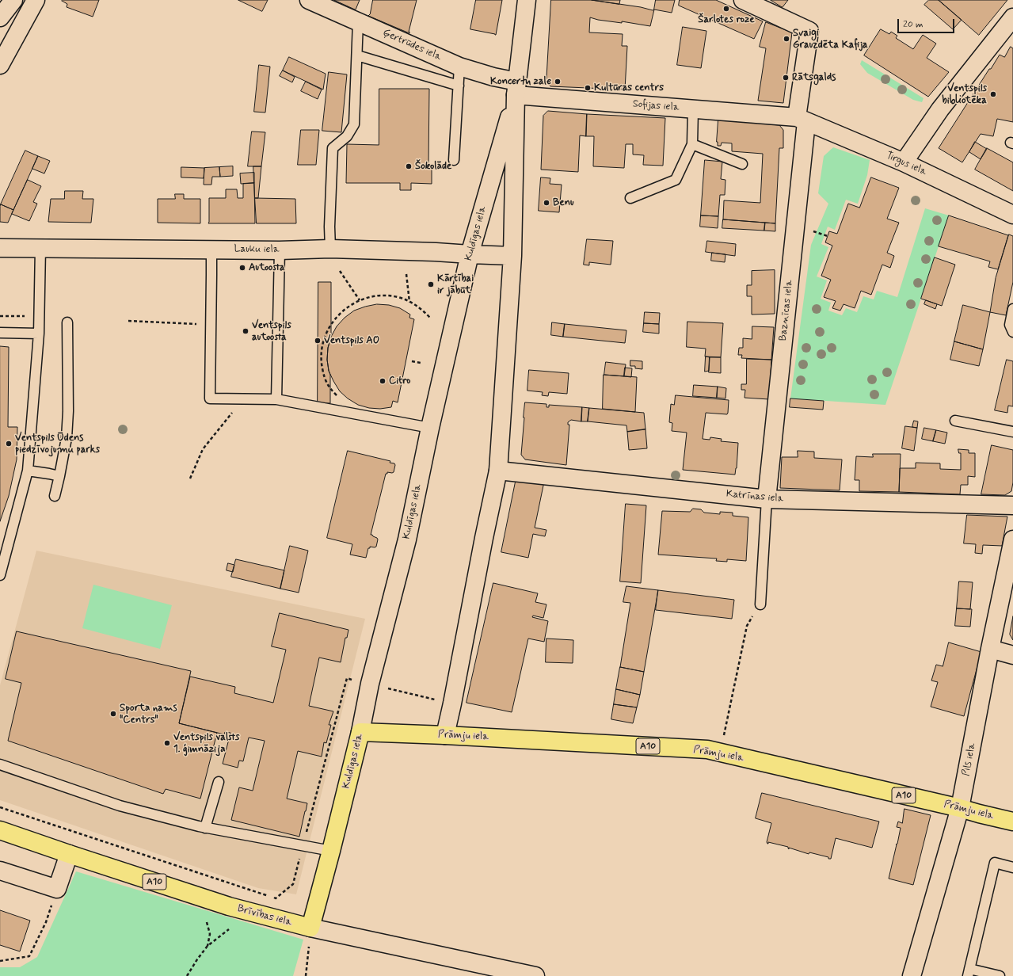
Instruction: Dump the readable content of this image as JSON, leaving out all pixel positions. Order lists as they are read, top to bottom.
{
  "streets": {
    "main road": [
      "Kuldīgas iela",
      "Prāmju iela",
      "A10",
      "Brīvības iela"
    ],
    "street": [
      "Ģertrūdes iela",
      "Sofijas iela",
      "Tirgus iela",
      "Lauku iela",
      "Baznīcas iela",
      "Katrīnas iela",
      "Pils iela"
    ]
  },
  "crossings": [
    ["Ģertrūdes iela", "Sofijas iela"],
    ["Ģertrūdes iela", "Kuldīgas iela"],
    ["Sofijas iela", "Tirgus iela"],
    ["Sofijas iela", "Kuldīgas iela"],
    ["Sofijas iela", "Baznīcas iela"],
    ["Tirgus iela", "Baznīcas iela"],
    ["Kuldīgas iela", "Lauku iela"],
    ["Kuldīgas iela", "Katrīnas iela"],
    ["Kuldīgas iela", "Prāmju iela"],
    ["Kuldīgas iela", "Brīvības iela"],
    ["Baznīcas iela", "Katrīnas iela"],
    ["Prāmju iela", "Pils iela"]
  ],
  "places": [
    "Šarlotes roze",
    "Svaigi Grauzdēta Kafija",
    "Rātsgalds",
    "Koncertu zale",
    "Kultūras centrs",
    "Ventspils bibliotēka",
    "Šokolāde",
    "Benu",
    "Autoosta",
    "Kārtībai ir jābūt",
    "Ventspils autoosta",
    "Ventspils AO",
    "Citro",
    "Ventspils Ūdens piedzīvojumu parks",
    "Sporta nams \"Centrs\"",
    "Ventspils valsts 1. ģimnāzija"
  ],
  "scale_bar": "20 m"
}
